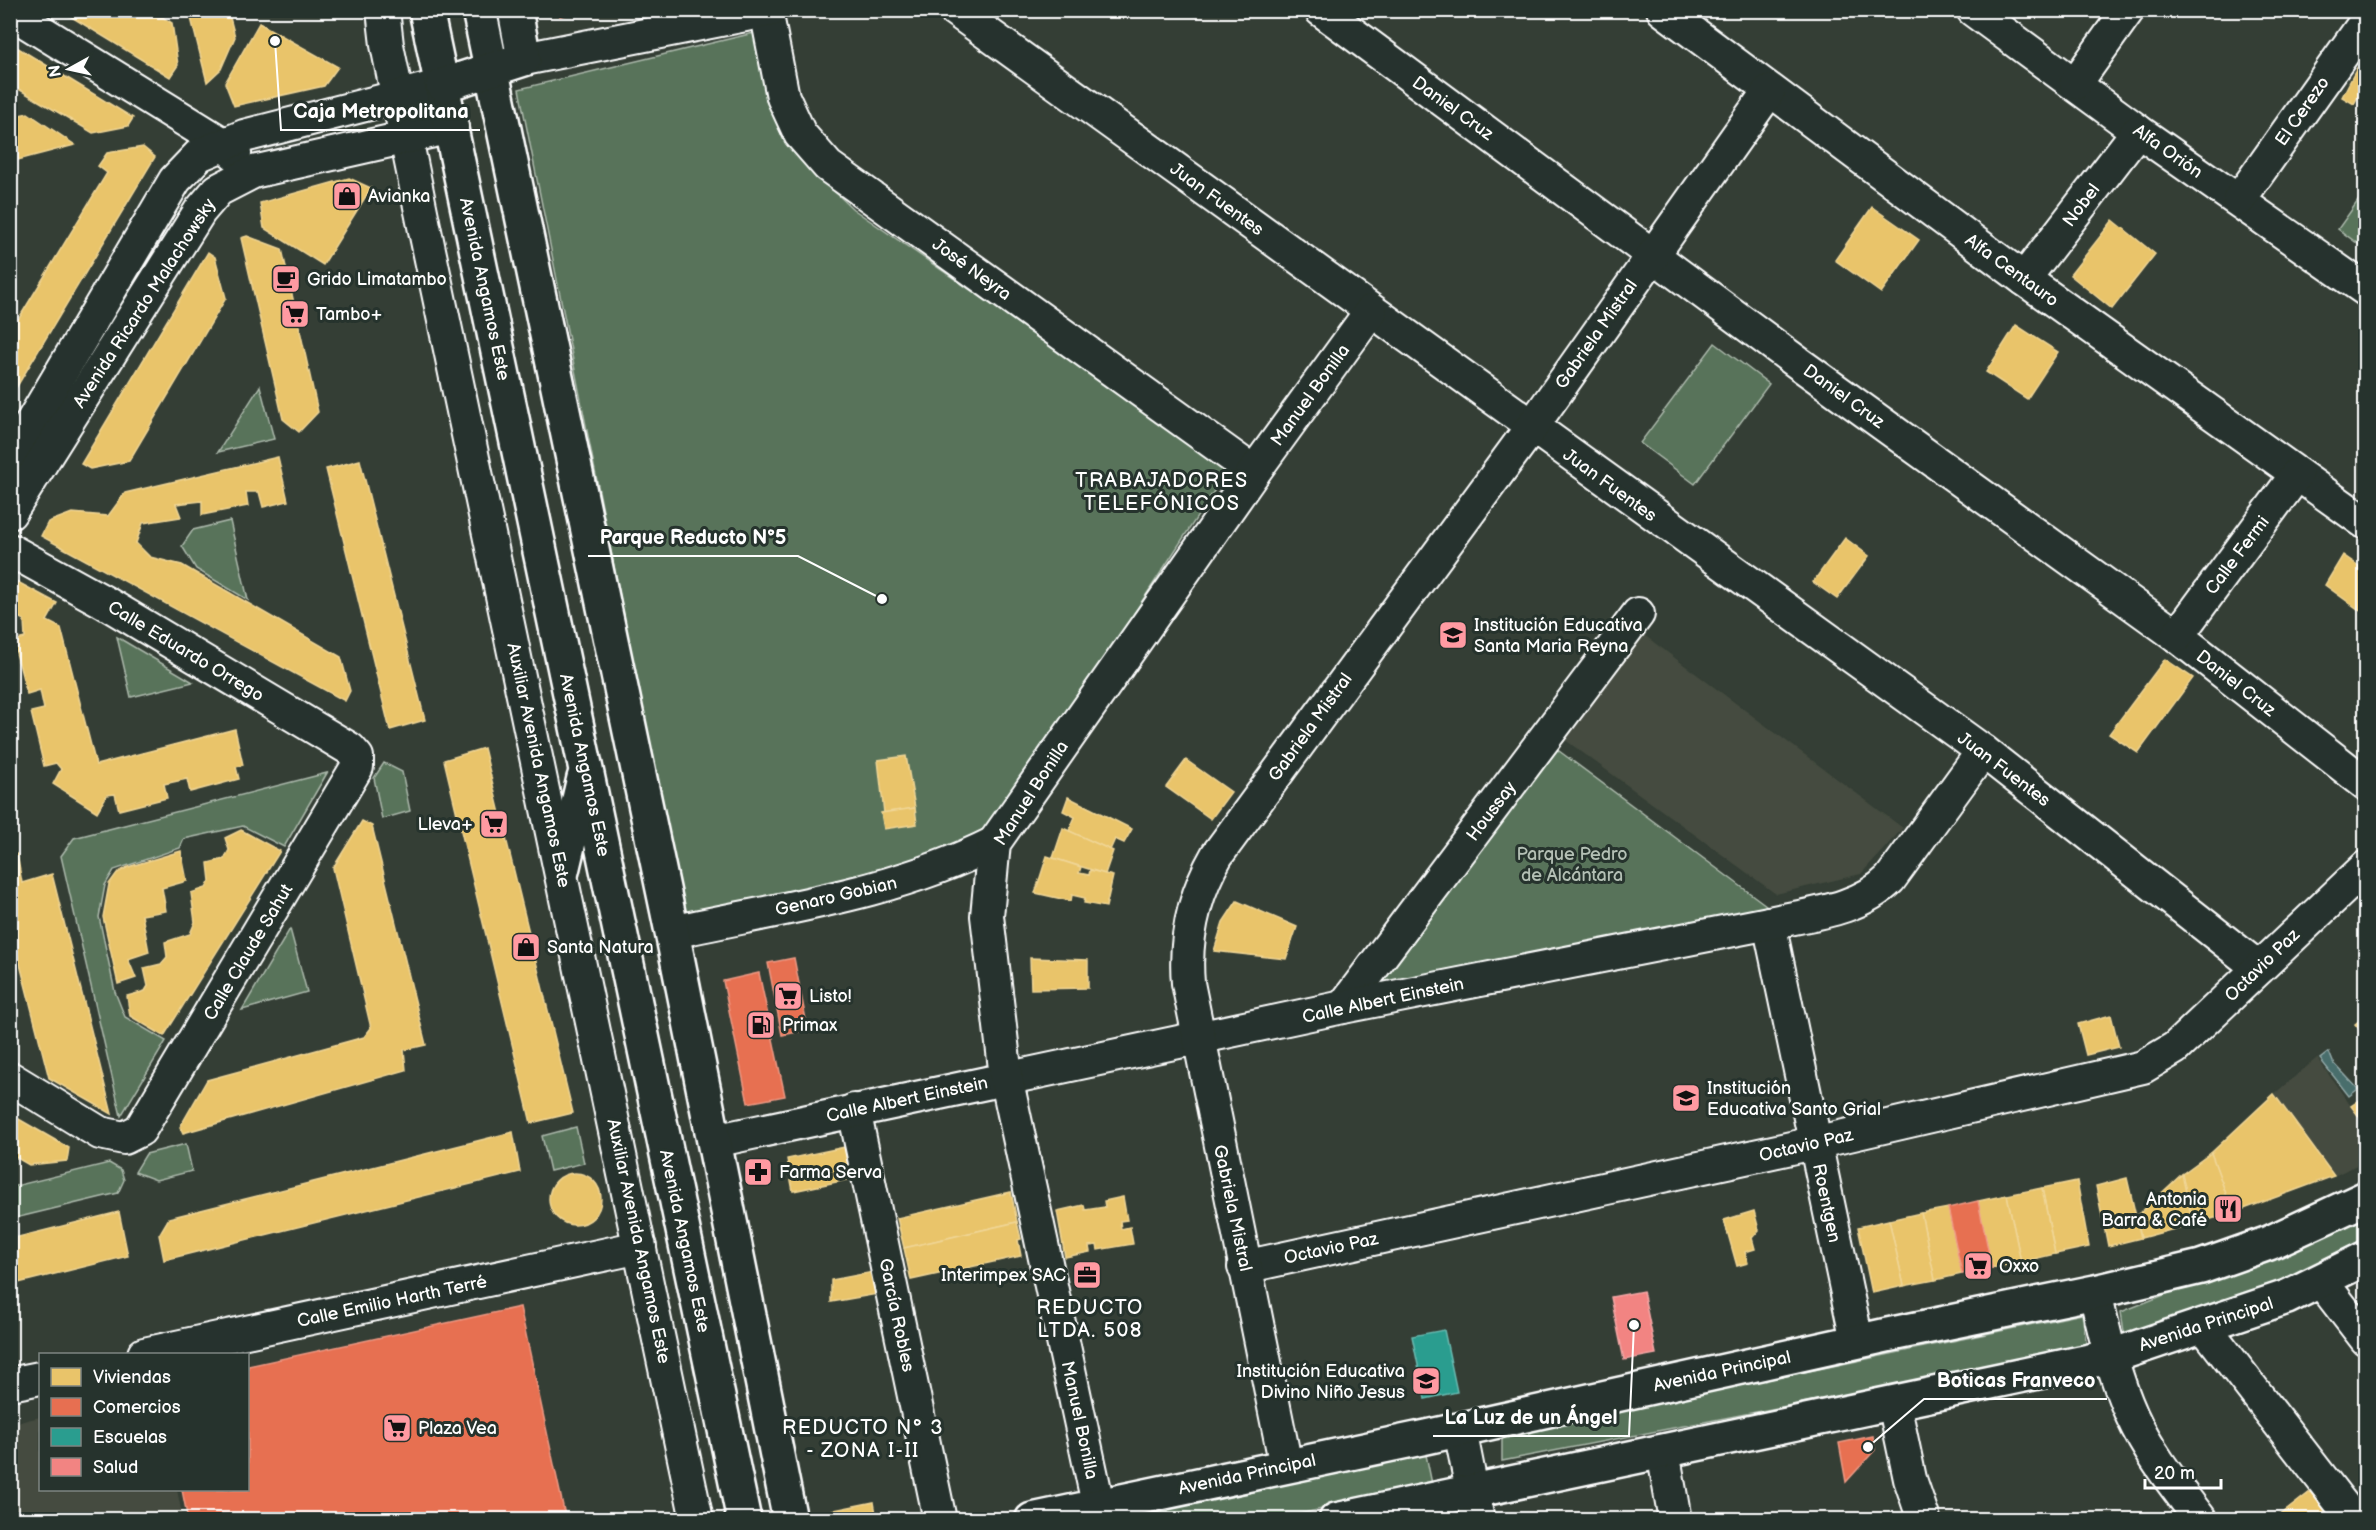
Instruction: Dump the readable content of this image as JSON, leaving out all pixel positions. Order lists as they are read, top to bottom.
{
  "streets": {
    "main road": ["Avenida Angamos Este", "Avenida Ricardo Malachowsky", "Avenida Principal"],
    "street": [
      "Daniel Cruz",
      "El Cerezo",
      "Alfa Orión",
      "Juan Fuentes",
      "Nobel",
      "José Neyra",
      "Alfa Centauro",
      "Gabriela Mistral",
      "Manuel Bonilla",
      "Calle Fermi",
      "Calle Eduardo Orrego",
      "Auxiliar Avenida Angamos Este",
      "Houssay",
      "Genaro Gobian",
      "Calle Claude Sahut",
      "Octavio Paz",
      "Calle Albert Einstein",
      "Roentgen",
      "Calle Emilio Harth Terré",
      "García Robles"
    ]
  },
  "crossings": [
    ["Daniel Cruz", "Gabriela Mistral"],
    ["Daniel Cruz", "Calle Fermi"],
    ["El Cerezo", "Alfa Orión"],
    ["Alfa Orión", "Nobel"],
    ["Juan Fuentes", "Gabriela Mistral"],
    ["Juan Fuentes", "Manuel Bonilla"],
    ["Juan Fuentes", "Octavio Paz"],
    ["Juan Fuentes", "Calle Albert Einstein"],
    ["Nobel", "Alfa Centauro"],
    ["José Neyra", "Manuel Bonilla"],
    ["Alfa Centauro", "Gabriela Mistral"],
    ["Alfa Centauro", "Calle Fermi"],
    ["Avenida Angamos Este", "Avenida Ricardo Malachowsky"],
    ["Avenida Ricardo Malachowsky", "Auxiliar Avenida Angamos Este"],
    ["Gabriela Mistral", "Octavio Paz"],
    ["Gabriela Mistral", "Calle Albert Einstein"],
    ["Gabriela Mistral", "Avenida Principal"],
    ["Manuel Bonilla", "Genaro Gobian"],
    ["Manuel Bonilla", "Calle Albert Einstein"],
    ["Manuel Bonilla", "Avenida Principal"],
    ["Calle Eduardo Orrego", "Calle Claude Sahut"],
    ["Auxiliar Avenida Angamos Este", "Calle Emilio Harth Terré"],
    ["Houssay", "Calle Albert Einstein"],
    ["Octavio Paz", "Roentgen"],
    ["Calle Albert Einstein", "Roentgen"],
    ["Calle Albert Einstein", "García Robles"],
    ["Roentgen", "Avenida Principal"]
  ],
  "districts": ["TRABAJADORES TELEFÓNICOS", "REDUCTO LTDA. 508", "REDUCTO N° 3 - ZONA I-II"],
  "parks": ["Parque Pedro de Alcántara"],
  "places": {
    "other": [
      "Caja Metropolitana",
      "Parque Reducto N°5",
      "La Luz de un Ángel",
      "Boticas Franveco"
    ],
    "shop": ["Avianka", "Santa Natura"],
    "cafe": ["Grido Limatambo"],
    "supermarket": [
      "Tambo+",
      "Lleva+",
      "Listo!",
      "Oxxo",
      "Plaza Vea"
    ],
    "school or university": ["Institución Educativa Santa Maria Reyna", "Institución Educativa Santo Grial", "Institución Educativa Divino Niño Jesus"],
    "fuel station": ["Primax"],
    "pharmacy": ["Farma Serva"],
    "restaurant": ["Antonia Barra & Café"],
    "office": ["Interimpex SAC"]
  },
  "legend": [
    "Viviendas",
    "Comercios",
    "Escuelas",
    "Salud"
  ],
  "scale_bar": "20 m",
  "north": "left"
}
